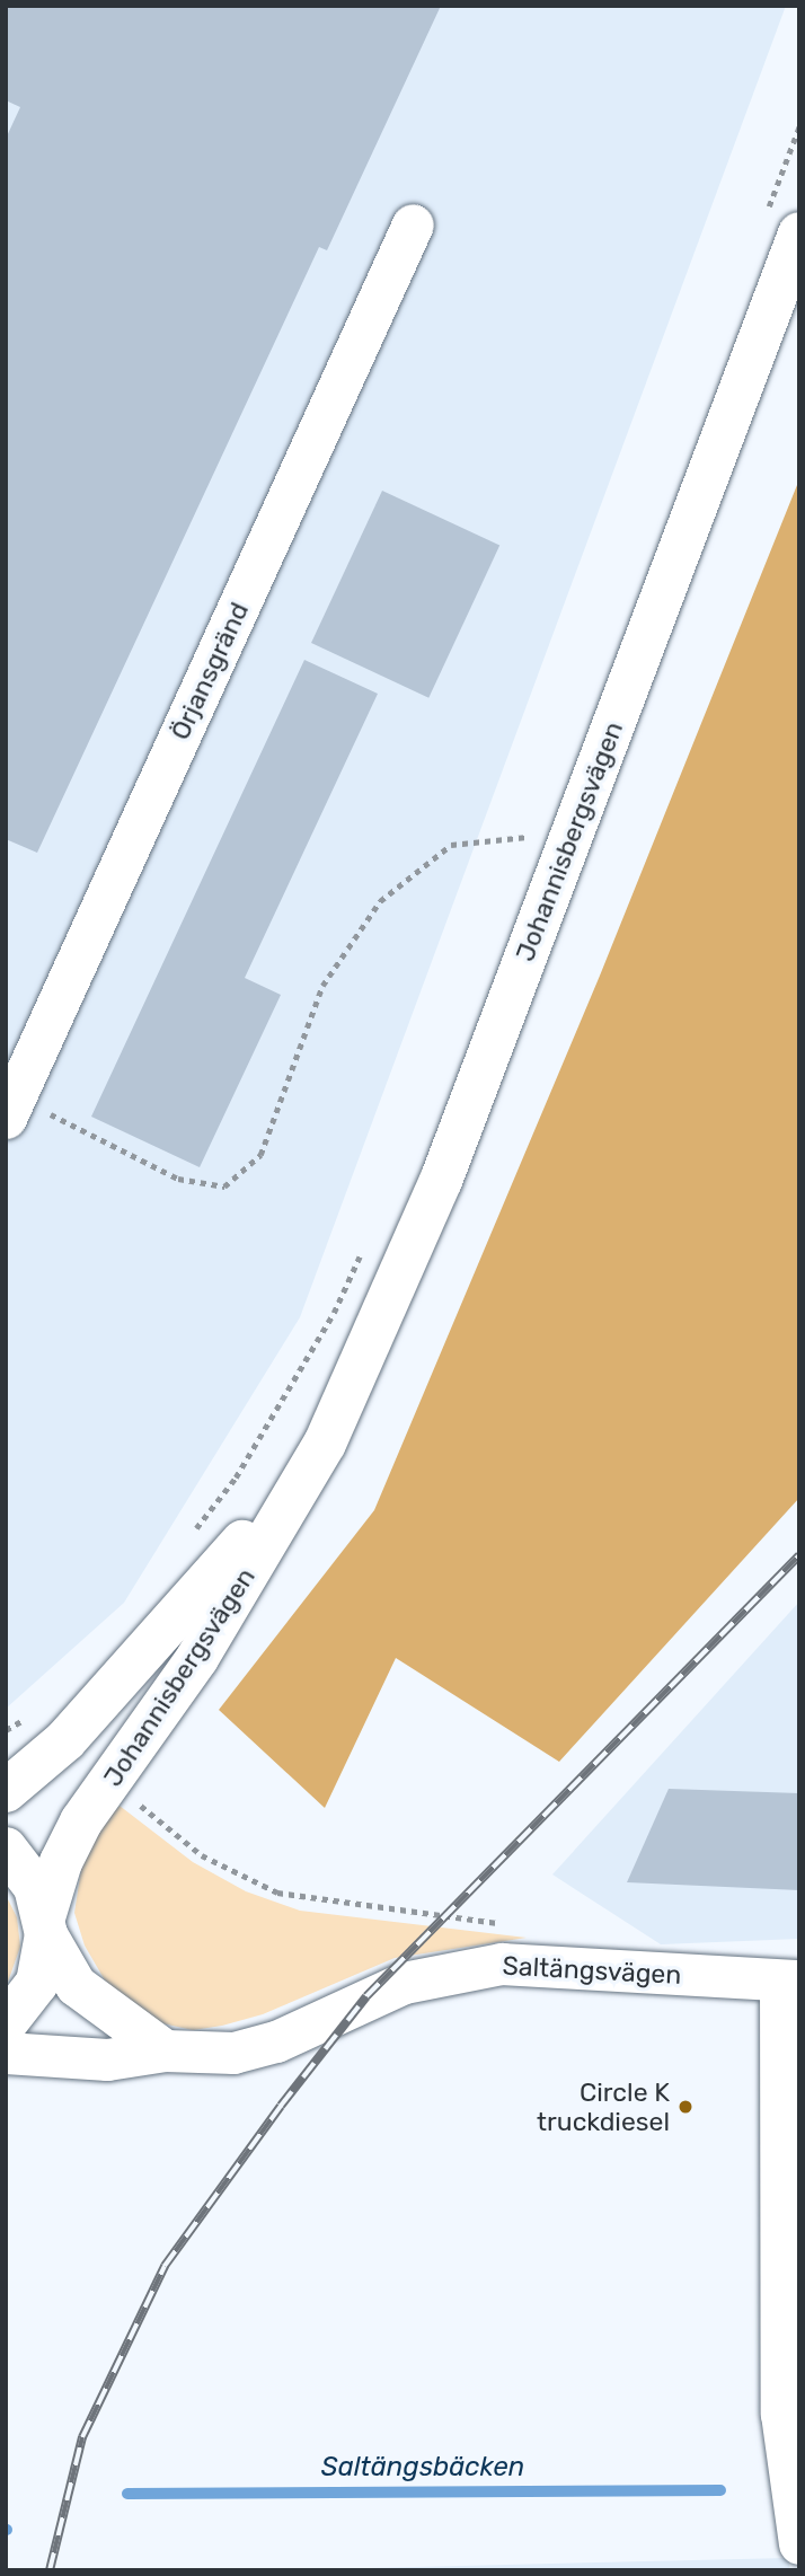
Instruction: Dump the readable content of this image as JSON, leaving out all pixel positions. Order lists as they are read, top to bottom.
{
  "streets": {
    "main road": ["Johannisbergsvägen"],
    "street": ["Örjansgränd", "Saltängsvägen"]
  },
  "water": ["Saltängsbäcken"],
  "places": ["Circle K truckdiesel"]
}
